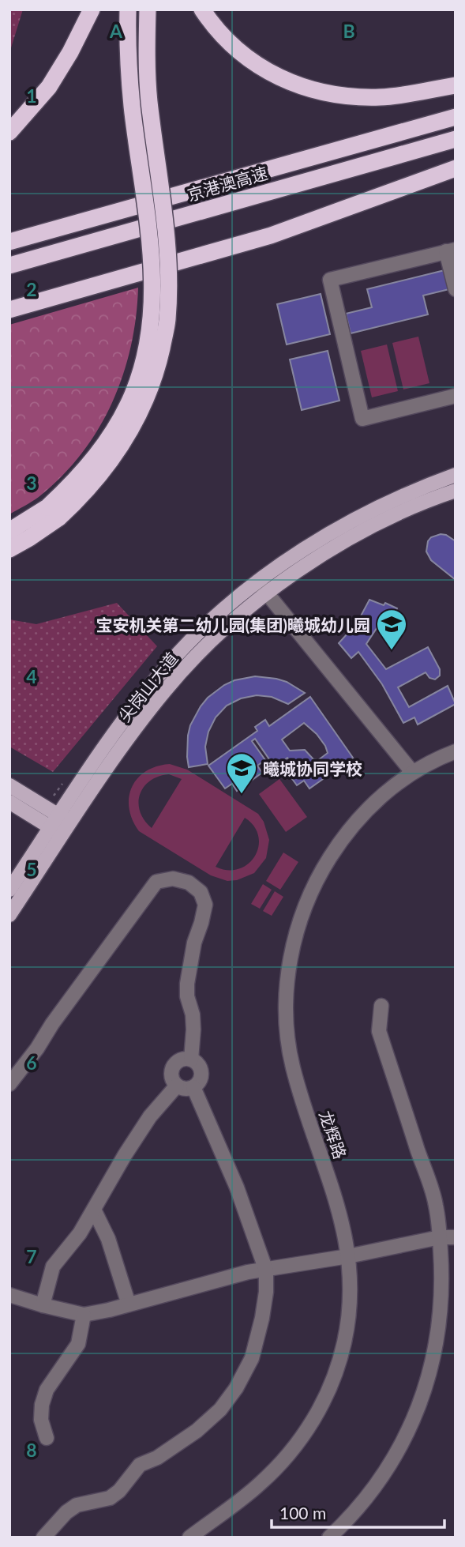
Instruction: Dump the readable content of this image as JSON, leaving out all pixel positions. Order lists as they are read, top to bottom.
{
  "streets": {
    "highway": ["京港澳高速"],
    "main road": ["尖岗山大道"],
    "street": ["龙辉路"]
  },
  "places": {
    "school or university": ["宝安机关第二幼儿园(集团)曦城幼儿园", "曦城协同学校"]
  },
  "scale_bar": "100 m",
  "grid": {
    "columns": ["A", "B"],
    "rows": [
      "1",
      "2",
      "3",
      "4",
      "5",
      "6",
      "7",
      "8"
    ]
  }
}
